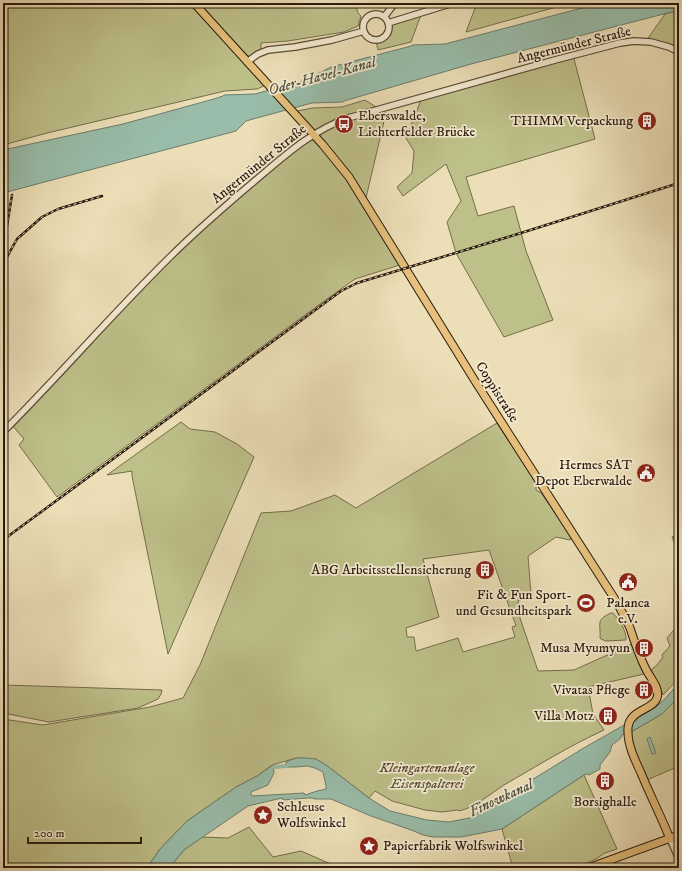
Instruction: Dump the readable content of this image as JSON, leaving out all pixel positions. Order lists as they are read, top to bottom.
{
  "streets": {
    "main road": ["Coppistraße"],
    "street": ["Angermünder Straße"]
  },
  "crossings": [
    ["Angermünder Straße", "Coppistraße"]
  ],
  "water": ["Oder-Havel-Kanal", "Finowkanal"],
  "parks": ["Kleingartenanlage Eisenspalterei"],
  "places": {
    "building": [
      "THIMM Verpackung",
      "ABG Arbeitsstellensicherung",
      "Musa Myumyun",
      "Vivatas Pflege",
      "Villa Motz",
      "Borsighalle"
    ],
    "bus stop": ["Eberswalde, Lichterfelder Brücke"],
    "public building": ["Hermes SAT Depot Eberwalde", "Palanca e.V."],
    "sports": ["Fit & Fun Sport- und Gesundheitspark"],
    "place": ["Schleuse Wolfswinkel", "Papierfabrik Wolfswinkel"]
  },
  "scale_bar": "200 m"
}
